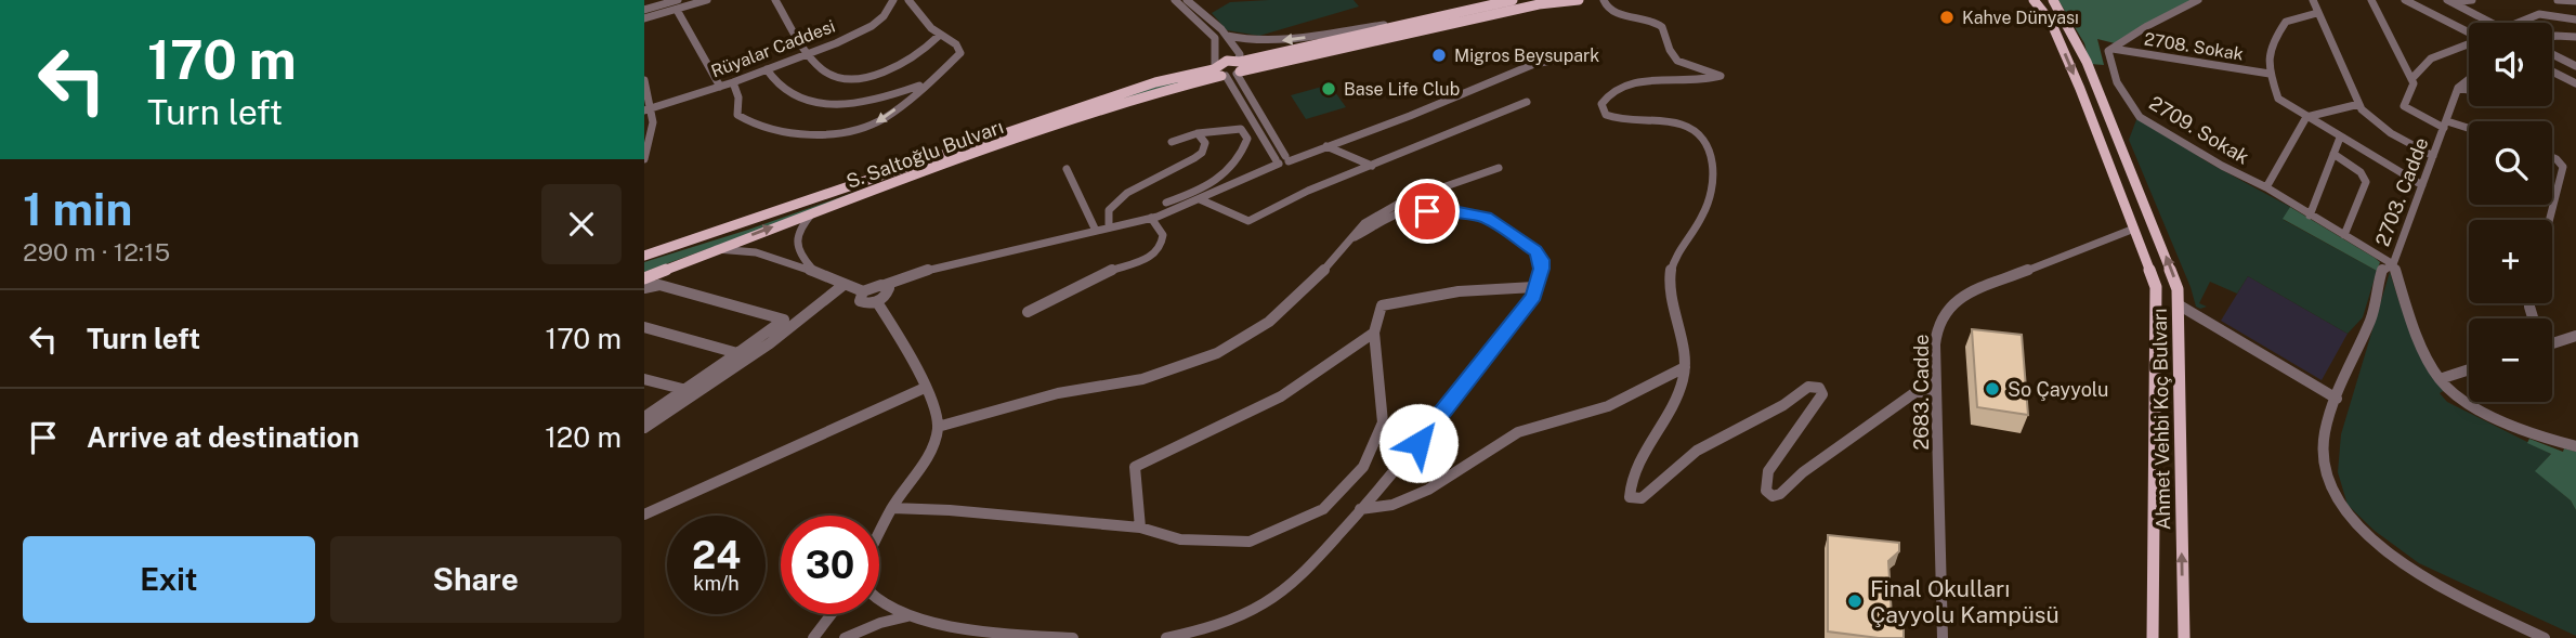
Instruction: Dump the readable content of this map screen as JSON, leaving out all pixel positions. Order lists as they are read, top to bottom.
{
  "streets": {
    "main road": ["S. Saltoğlu Bulvarı", "Ahmet Vehbi Koç Bulvarı"],
    "street": [
      "2708. Sokak",
      "Rüyalar Caddesi",
      "2709. Sokak",
      "2703. Cadde",
      "2683. Cadde"
    ]
  },
  "crossings": [
    ["2708. Sokak", "2709. Sokak"],
    ["2709. Sokak", "2703. Cadde"],
    ["2683. Cadde", "Ahmet Vehbi Koç Bulvarı"]
  ],
  "places": [
    "Kahve Dünyası",
    "Migros Beysupark",
    "Base Life Club",
    "So Çayyolu",
    "Final Okulları Çayyolu Kampüsü"
  ],
  "page": {
    "turn": ["170 m", "Turn left"],
    "map_buttons": ["+", "−"],
    "heading": ["1 min", "290 m · 12:15"],
    "list": [
      {
        "name": "Turn left",
        "value": "170 m"
      },
      {
        "name": "Arrive at destination",
        "value": "120 m"
      }
    ],
    "speed": "24 km/h",
    "limit": "30",
    "buttons": ["Exit", "Share"]
  }
}
